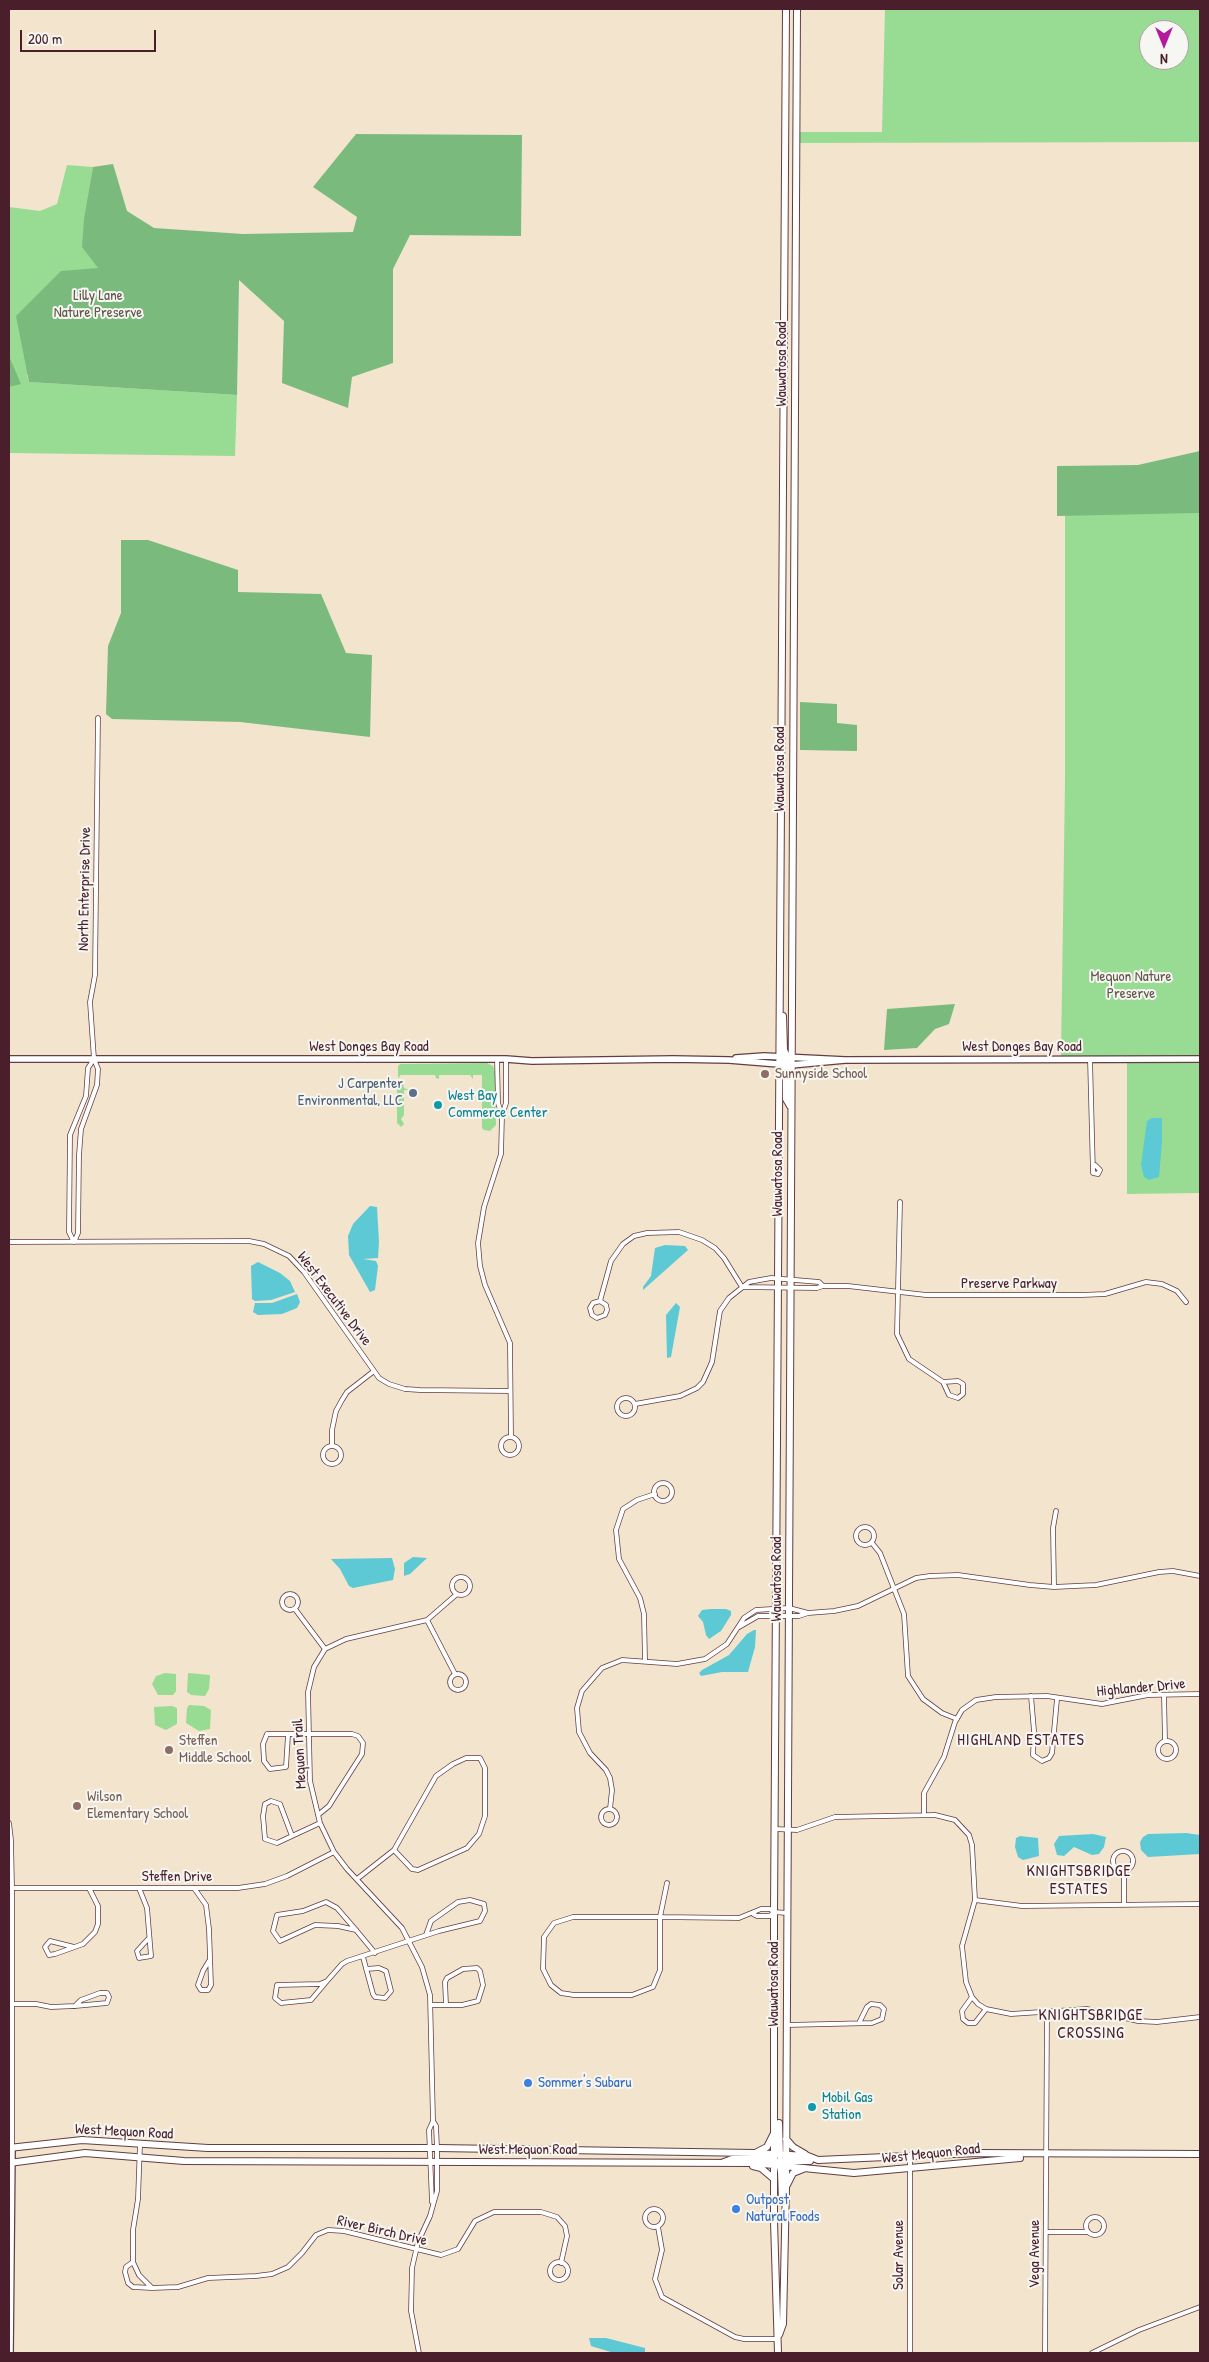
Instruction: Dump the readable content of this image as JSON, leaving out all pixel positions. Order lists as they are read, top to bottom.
{
  "streets": {
    "main road": ["Wauwatosa Road", "West Mequon Road"],
    "street": [
      "North Enterprise Drive",
      "West Donges Bay Road",
      "Preserve Parkway",
      "West Executive Drive",
      "Highlander Drive",
      "Mequon Trail",
      "Steffen Drive",
      "River Birch Drive",
      "Vega Avenue",
      "Solar Avenue"
    ]
  },
  "crossings": [
    ["Wauwatosa Road", "West Donges Bay Road"],
    ["Wauwatosa Road", "Preserve Parkway"],
    ["Wauwatosa Road", "West Mequon Road"],
    ["North Enterprise Drive", "West Donges Bay Road"],
    ["North Enterprise Drive", "West Executive Drive"],
    ["Mequon Trail", "Steffen Drive"],
    ["Mequon Trail", "West Mequon Road"],
    ["Mequon Trail", "River Birch Drive"],
    ["West Mequon Road", "Vega Avenue"],
    ["West Mequon Road", "Solar Avenue"]
  ],
  "districts": ["HIGHLAND ESTATES", "KNIGHTSBRIDGE ESTATES", "KNIGHTSBRIDGE CROSSING"],
  "parks": ["Lilly Lane Nature Preserve", "Mequon Nature Preserve"],
  "places": [
    "Sunnyside School",
    "J Carpenter Environmental, LLC",
    "West Bay Commerce Center",
    "Steffen Middle School",
    "Wilson Elementary School",
    "Sommer's Subaru",
    "Mobil Gas Station",
    "Outpost Natural Foods"
  ],
  "scale_bar": "200 m",
  "north": "bottom"
}
